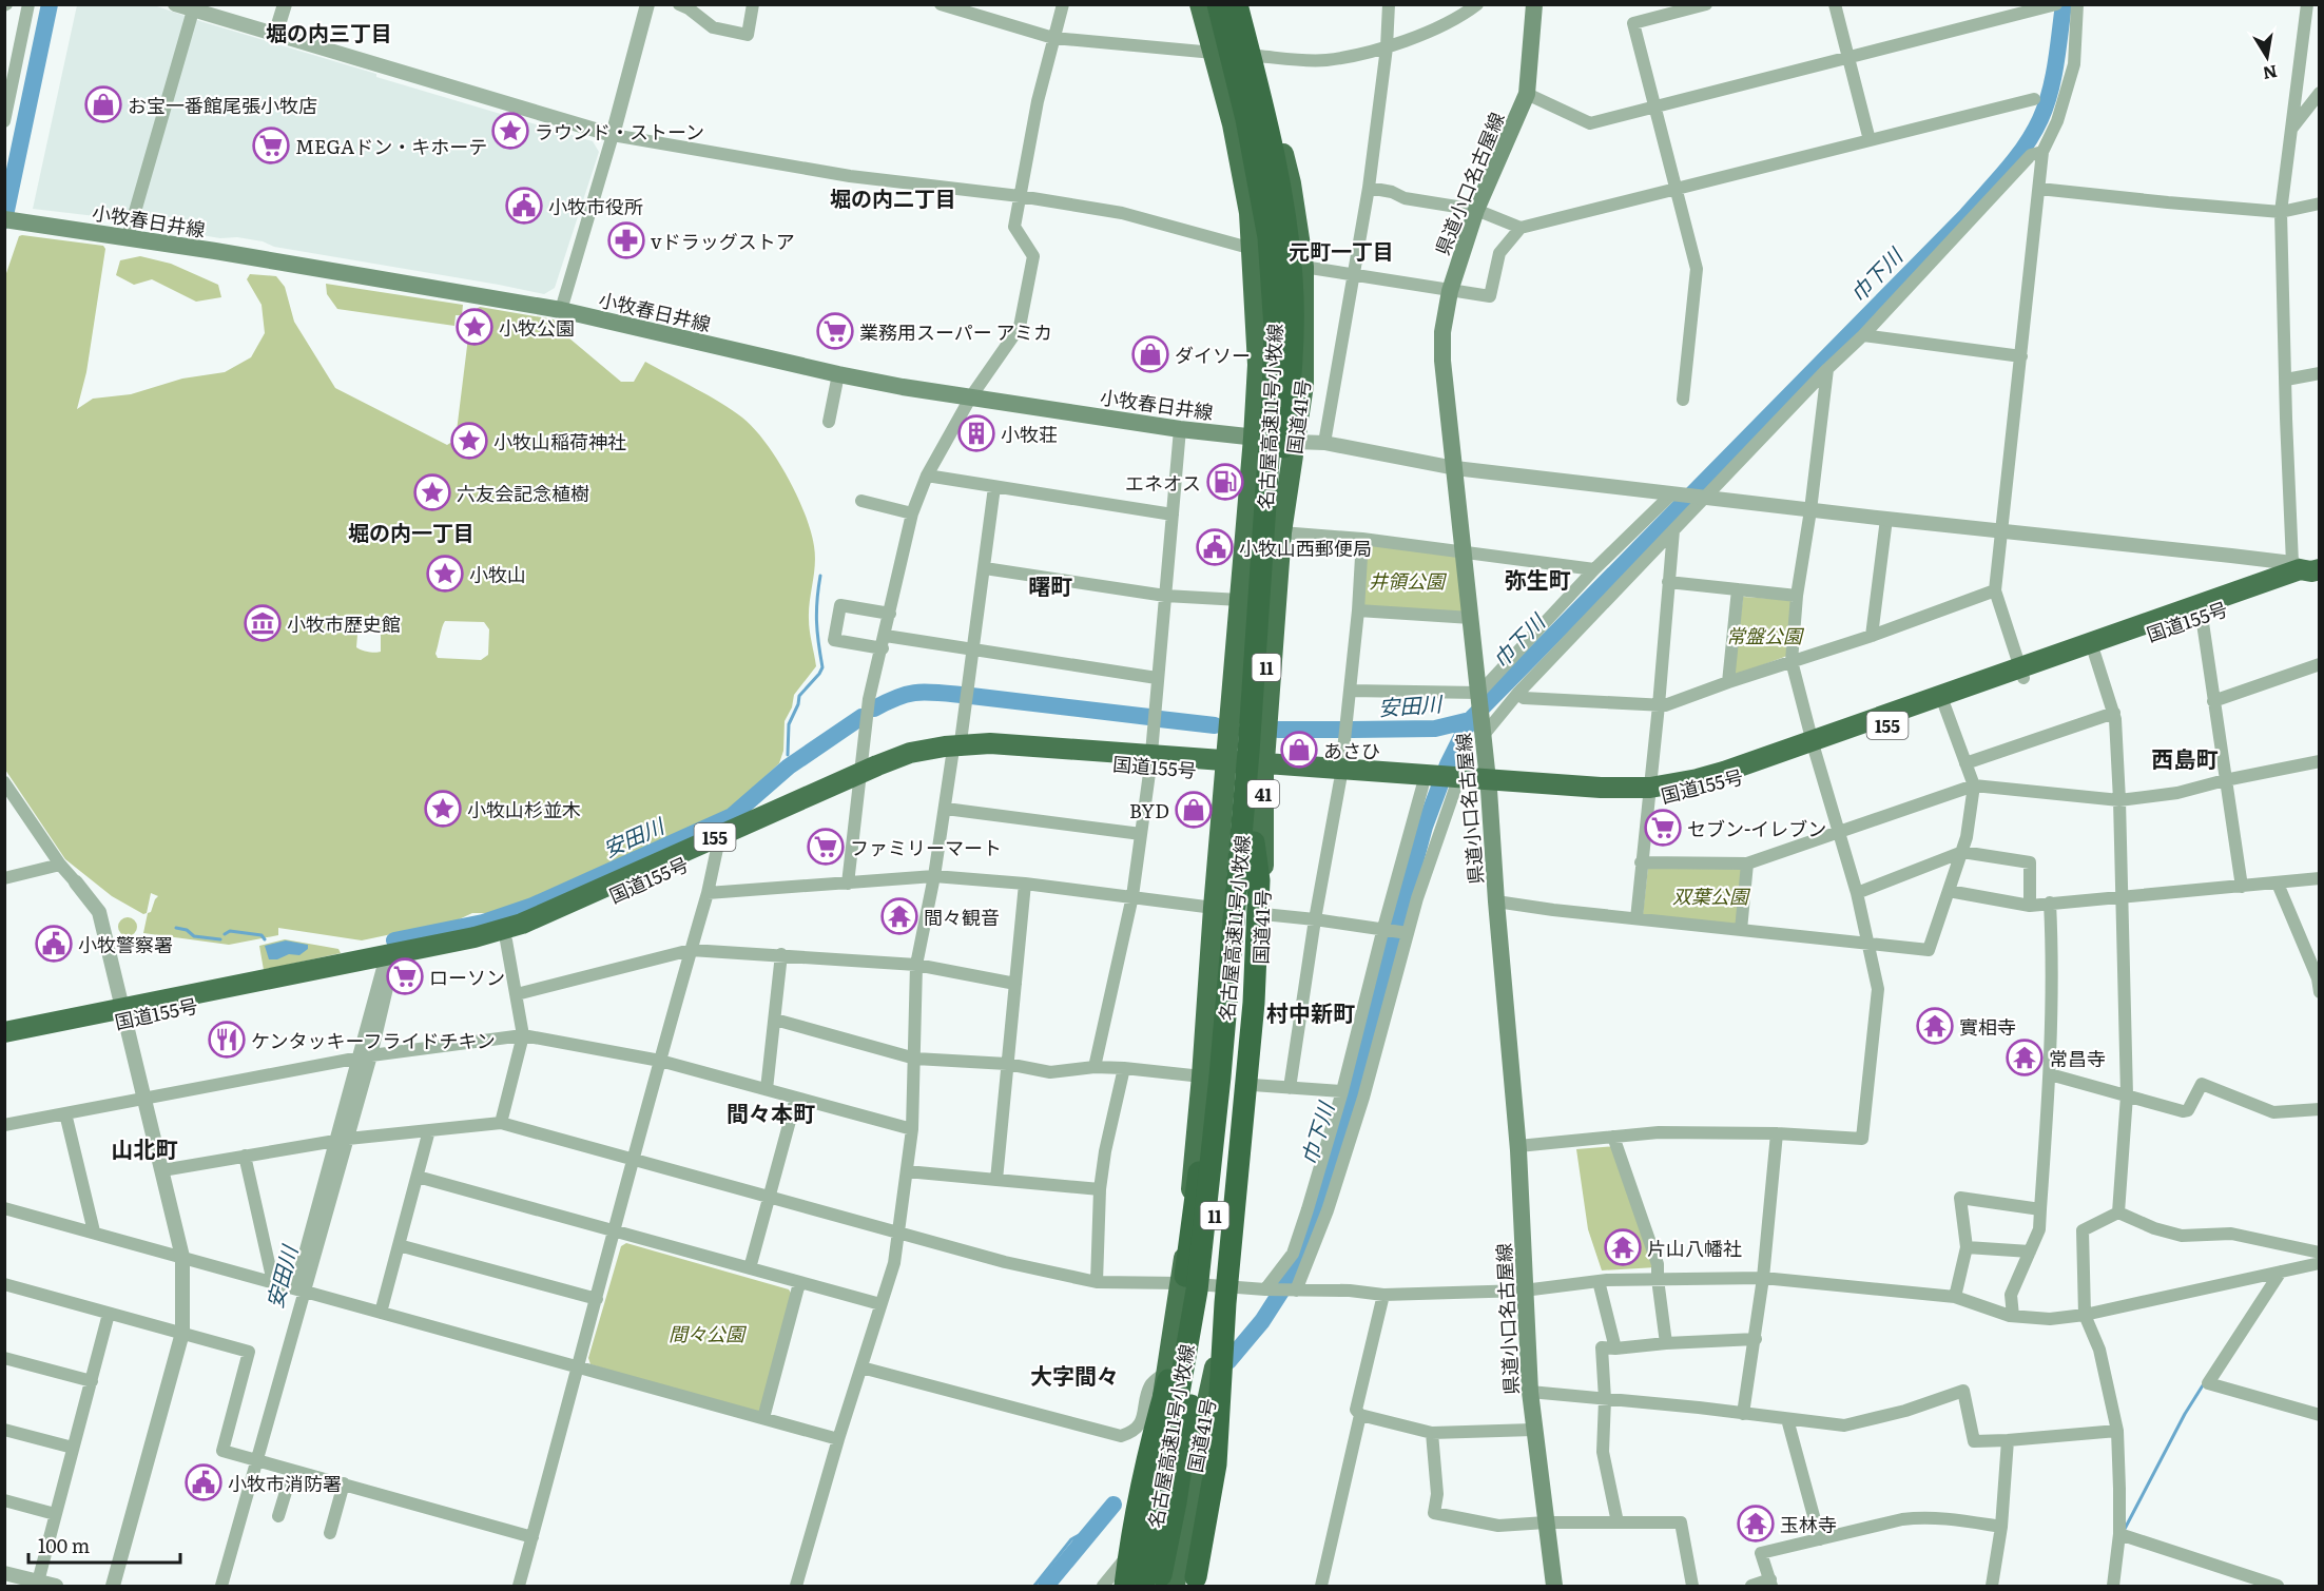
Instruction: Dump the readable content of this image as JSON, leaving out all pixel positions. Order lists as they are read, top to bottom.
{
  "streets": {
    "highway": [
      "名古屋高速11号小牧線",
      "国道41号",
      "国道155号",
      "11",
      "155",
      "41"
    ],
    "main road": ["県道小口名古屋線", "小牧春日井線"]
  },
  "crossings": [
    ["県道小口名古屋線", "国道155号"],
    ["小牧春日井線", "国道41号"],
    ["小牧春日井線", "41"],
    ["名古屋高速11号小牧線", "11"],
    ["名古屋高速11号小牧線", "41"],
    ["国道41号", "国道155号"],
    ["国道41号", "11"],
    ["国道155号", "41"]
  ],
  "districts": [
    "堀の内三丁目",
    "堀の内二丁目",
    "元町一丁目",
    "堀の内一丁目",
    "弥生町",
    "曙町",
    "西島町",
    "村中新町",
    "間々本町",
    "山北町",
    "大字間々"
  ],
  "water": ["巾下川", "安田川"],
  "parks": [
    "井領公園",
    "常盤公園",
    "双葉公園",
    "間々公園"
  ],
  "places": {
    "shop": [
      "お宝一番館尾張小牧店",
      "ダイソー",
      "あさひ",
      "BYD"
    ],
    "place": [
      "ラウンド・ストーン",
      "小牧公園",
      "小牧山稲荷神社",
      "六友会記念植樹",
      "小牧山",
      "小牧山杉並木"
    ],
    "supermarket": [
      "MEGAドン・キホーテ",
      "業務用スーパー アミカ",
      "セブン-イレブン",
      "ファミリーマート",
      "ローソン"
    ],
    "public building": [
      "小牧市役所",
      "小牧山西郵便局",
      "小牧警察署",
      "小牧市消防署"
    ],
    "pharmacy": ["vドラッグストア"],
    "building": ["小牧荘"],
    "fuel station": ["エネオス"],
    "museum": ["小牧市歴史館"],
    "temple": [
      "間々観音",
      "實相寺",
      "常昌寺",
      "片山八幡社",
      "玉林寺"
    ],
    "restaurant": ["ケンタッキーフライドチキン"]
  },
  "scale_bar": "100 m",
  "north": "bottom"
}
